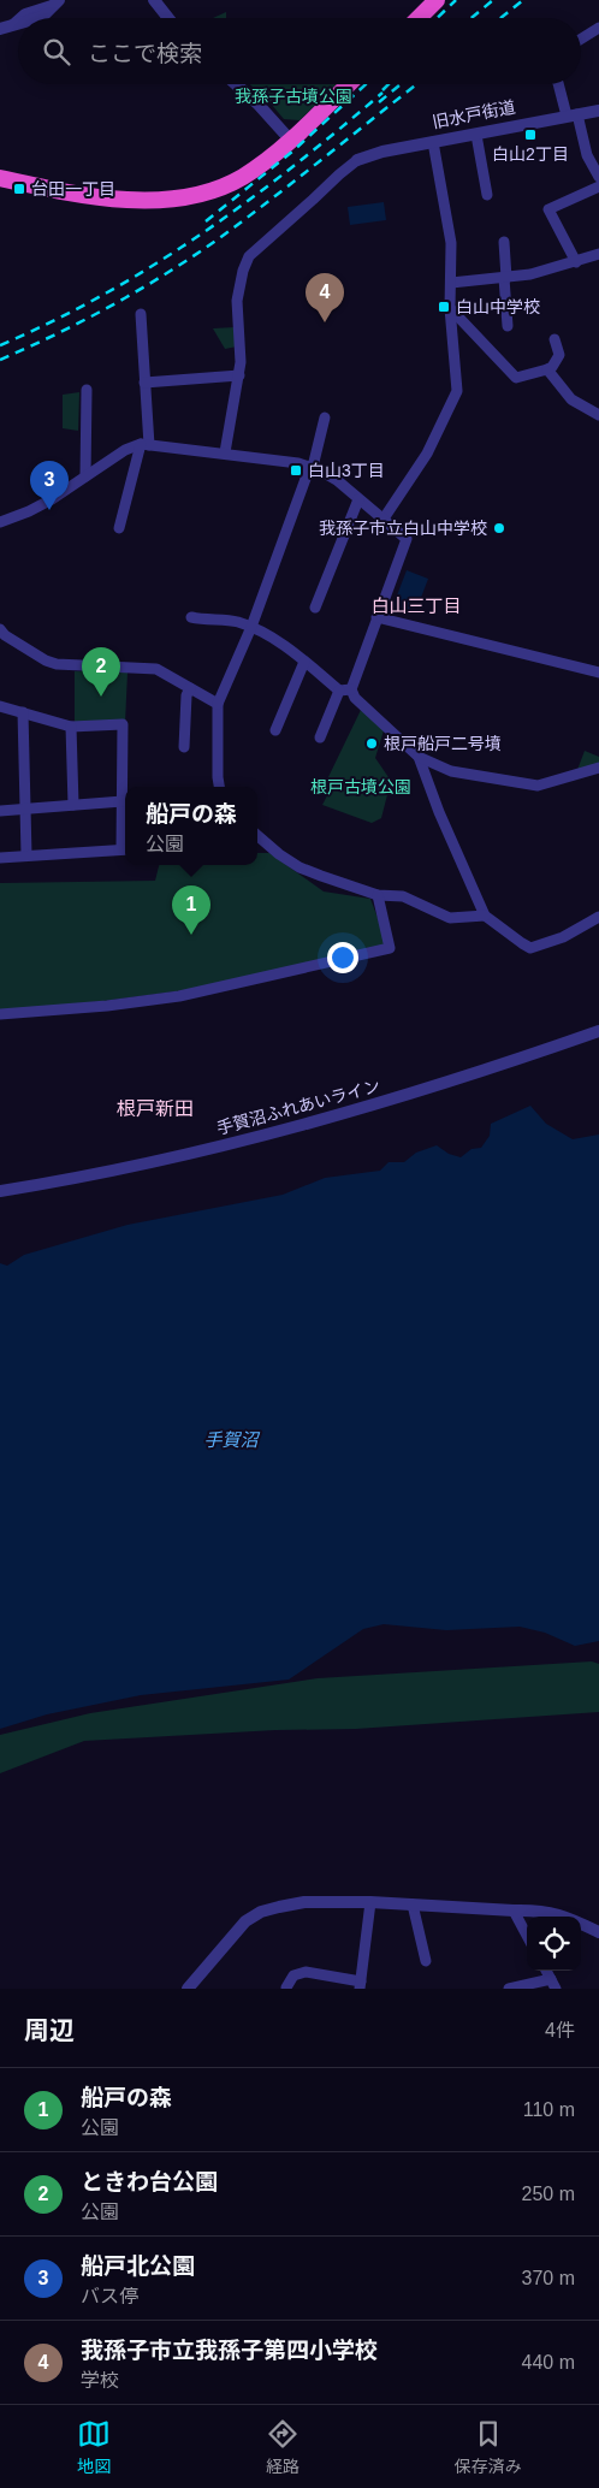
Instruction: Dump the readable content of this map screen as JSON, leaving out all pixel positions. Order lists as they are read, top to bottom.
{
  "streets": {
    "street": ["旧水戸街道", "手賀沼ふれあいライン"]
  },
  "districts": ["白山三丁目", "根戸新田"],
  "water": ["手賀沼"],
  "parks": ["我孫子古墳公園", "根戸古墳公園"],
  "places": {
    "transit": [
      "白山2丁目",
      "台田一丁目",
      "白山中学校",
      "白山3丁目"
    ],
    "other": ["我孫子市立白山中学校", "根戸船戸二号墳"]
  },
  "page": {
    "search": "ここで検索",
    "pins": [
      "4",
      "3",
      "2",
      "1"
    ],
    "popup": ["船戸の森", "公園"],
    "heading": ["周辺", "4件"],
    "list": [
      {
        "mark": "1",
        "name": "船戸の森",
        "note": "公園",
        "value": "110 m"
      },
      {
        "mark": "2",
        "name": "ときわ台公園",
        "note": "公園",
        "value": "250 m"
      },
      {
        "mark": "3",
        "name": "船戸北公園",
        "note": "バス停",
        "value": "370 m"
      },
      {
        "mark": "4",
        "name": "我孫子市立我孫子第四小学校",
        "note": "学校",
        "value": "440 m"
      }
    ],
    "nav": ["地図", "経路", "保存済み"]
  }
}
